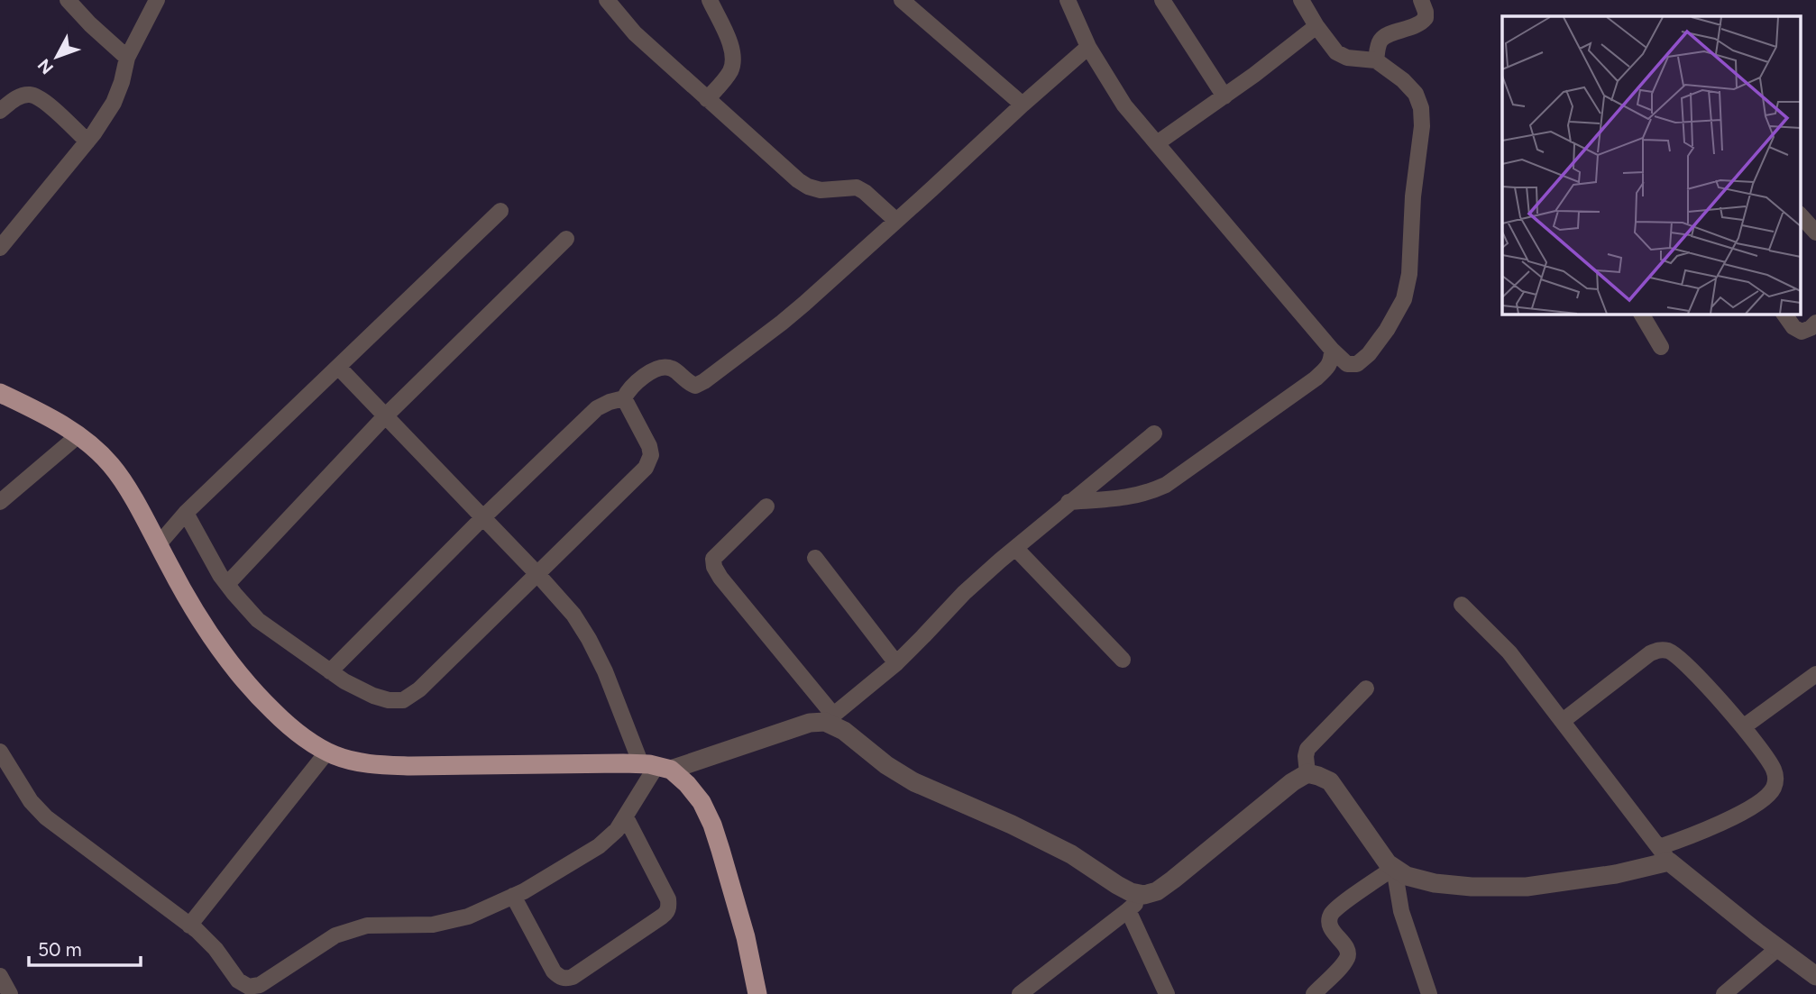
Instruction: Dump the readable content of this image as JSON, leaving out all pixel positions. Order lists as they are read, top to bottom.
{
  "scale_bar": "50 m",
  "north": "bottom left"
}
